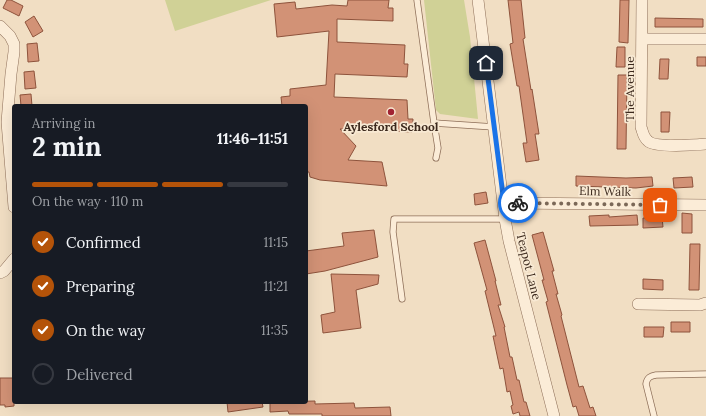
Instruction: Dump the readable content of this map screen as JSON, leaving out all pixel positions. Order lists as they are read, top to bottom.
{
  "streets": {
    "street": ["The Avenue", "Elm Walk", "Teapot Lane"]
  },
  "crossings": [
    ["Elm Walk", "Teapot Lane"]
  ],
  "places": ["Aylesford School"],
  "page": {
    "heading": ["2 min", "Arriving in", "11:46–11:51"],
    "bar": "On the way · 110 m",
    "list": [
      ["Confirmed", "11:15"],
      ["Preparing", "11:21"],
      ["On the way", "11:35"],
      "Delivered"
    ]
  }
}
